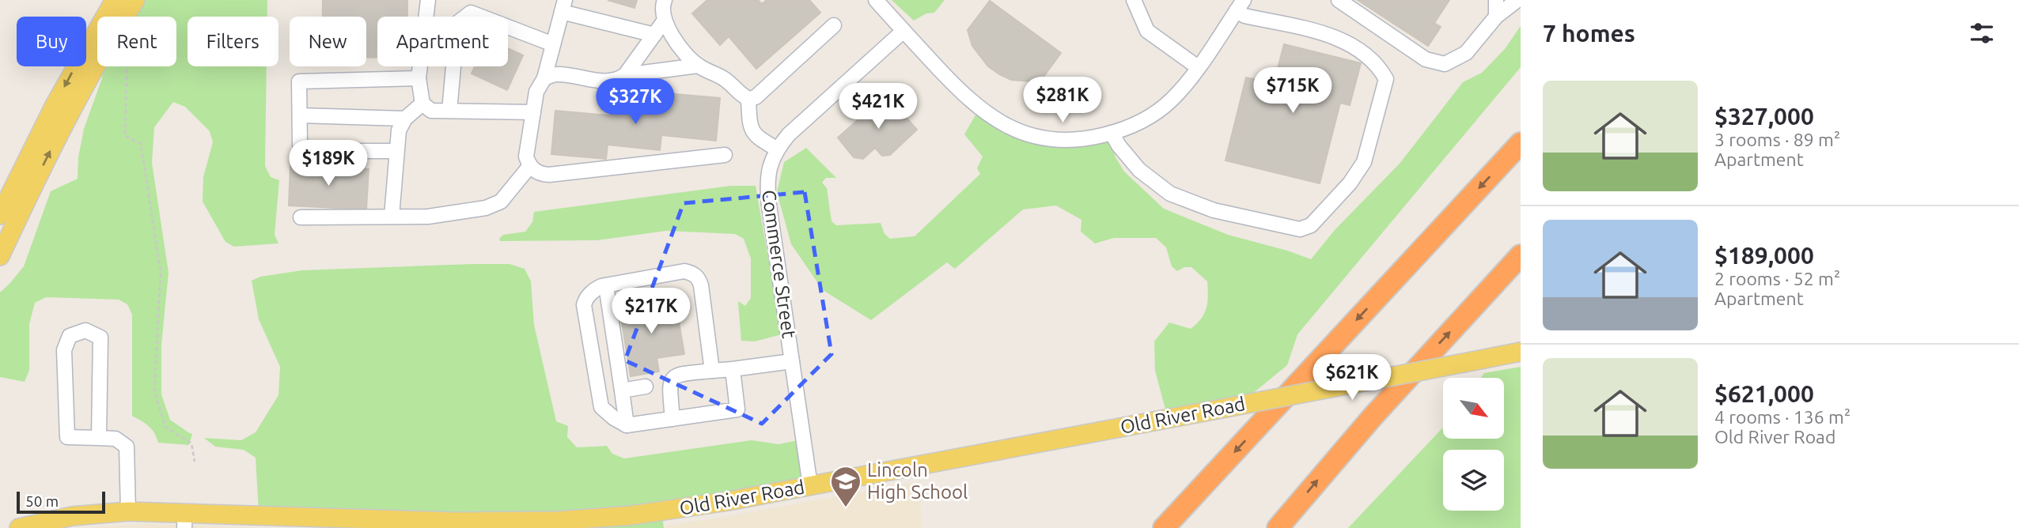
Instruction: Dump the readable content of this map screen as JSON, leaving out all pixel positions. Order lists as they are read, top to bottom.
{
  "streets": {
    "main road": ["Old River Road"],
    "street": ["Commerce Street"]
  },
  "crossings": [
    ["Commerce Street", "Old River Road"]
  ],
  "places": {
    "school or university": ["Lincoln High School"]
  },
  "scale_bar": "50 m",
  "north": "bottom right",
  "page": {
    "heading": "7 homes",
    "chip": [
      "Buy",
      "Rent",
      "Filters",
      "New",
      "Apartment"
    ],
    "list": [
      {
        "name": "$327,000",
        "note": "3 rooms · 89 m² · Apartment"
      },
      {
        "name": "$189,000",
        "note": "2 rooms · 52 m² · Apartment"
      },
      {
        "name": "$621,000",
        "note": "4 rooms · 136 m² · Old River Road"
      }
    ],
    "price": [
      "$715K",
      "$281K",
      "$327K",
      "$421K",
      "$189K",
      "$217K",
      "$621K"
    ],
    "scale": "50 m"
  }
}
